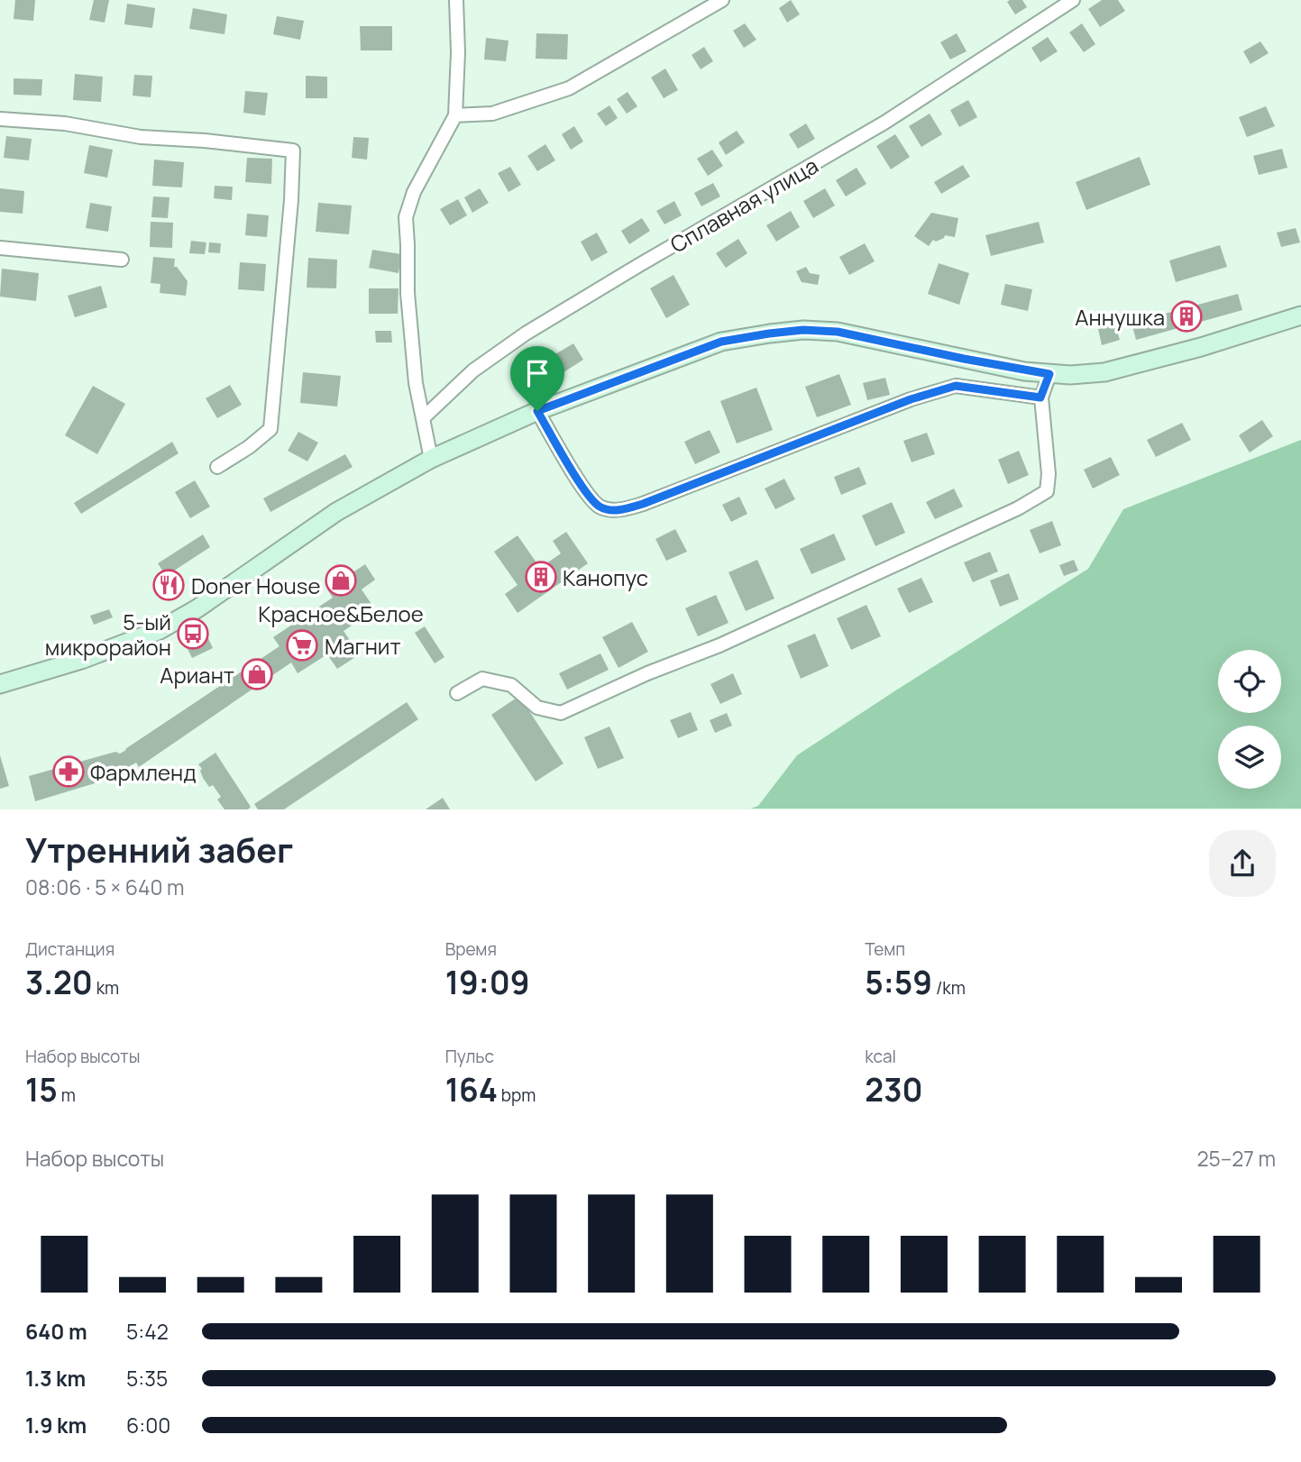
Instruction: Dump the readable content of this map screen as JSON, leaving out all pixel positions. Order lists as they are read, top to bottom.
{
  "streets": {
    "street": ["Сплавная улица"]
  },
  "places": {
    "building": ["Аннушка", "Канопус"],
    "shop": ["Красное&Белое", "Ариант"],
    "restaurant": ["Doner House"],
    "bus stop": ["5-ый микрорайон"],
    "supermarket": ["Магнит"],
    "pharmacy": ["Фармленд"]
  },
  "page": {
    "heading": ["Утренний забег", "08:06 · 5 × 640 m"],
    "stats": [
      ["Дистанция", "3.20 km"],
      ["Время", "19:09"],
      ["Темп", "5:59 /km"],
      ["Набор высоты", "15 m"],
      ["Пульс", "164 bpm"],
      ["kcal", "230"]
    ],
    "chart": ["Набор высоты", "25–27 m"],
    "list": [
      {
        "name": "640 m",
        "note": "5:42"
      },
      {
        "name": "1.3 km",
        "note": "5:35"
      },
      {
        "name": "1.9 km",
        "note": "6:00"
      }
    ]
  }
}
